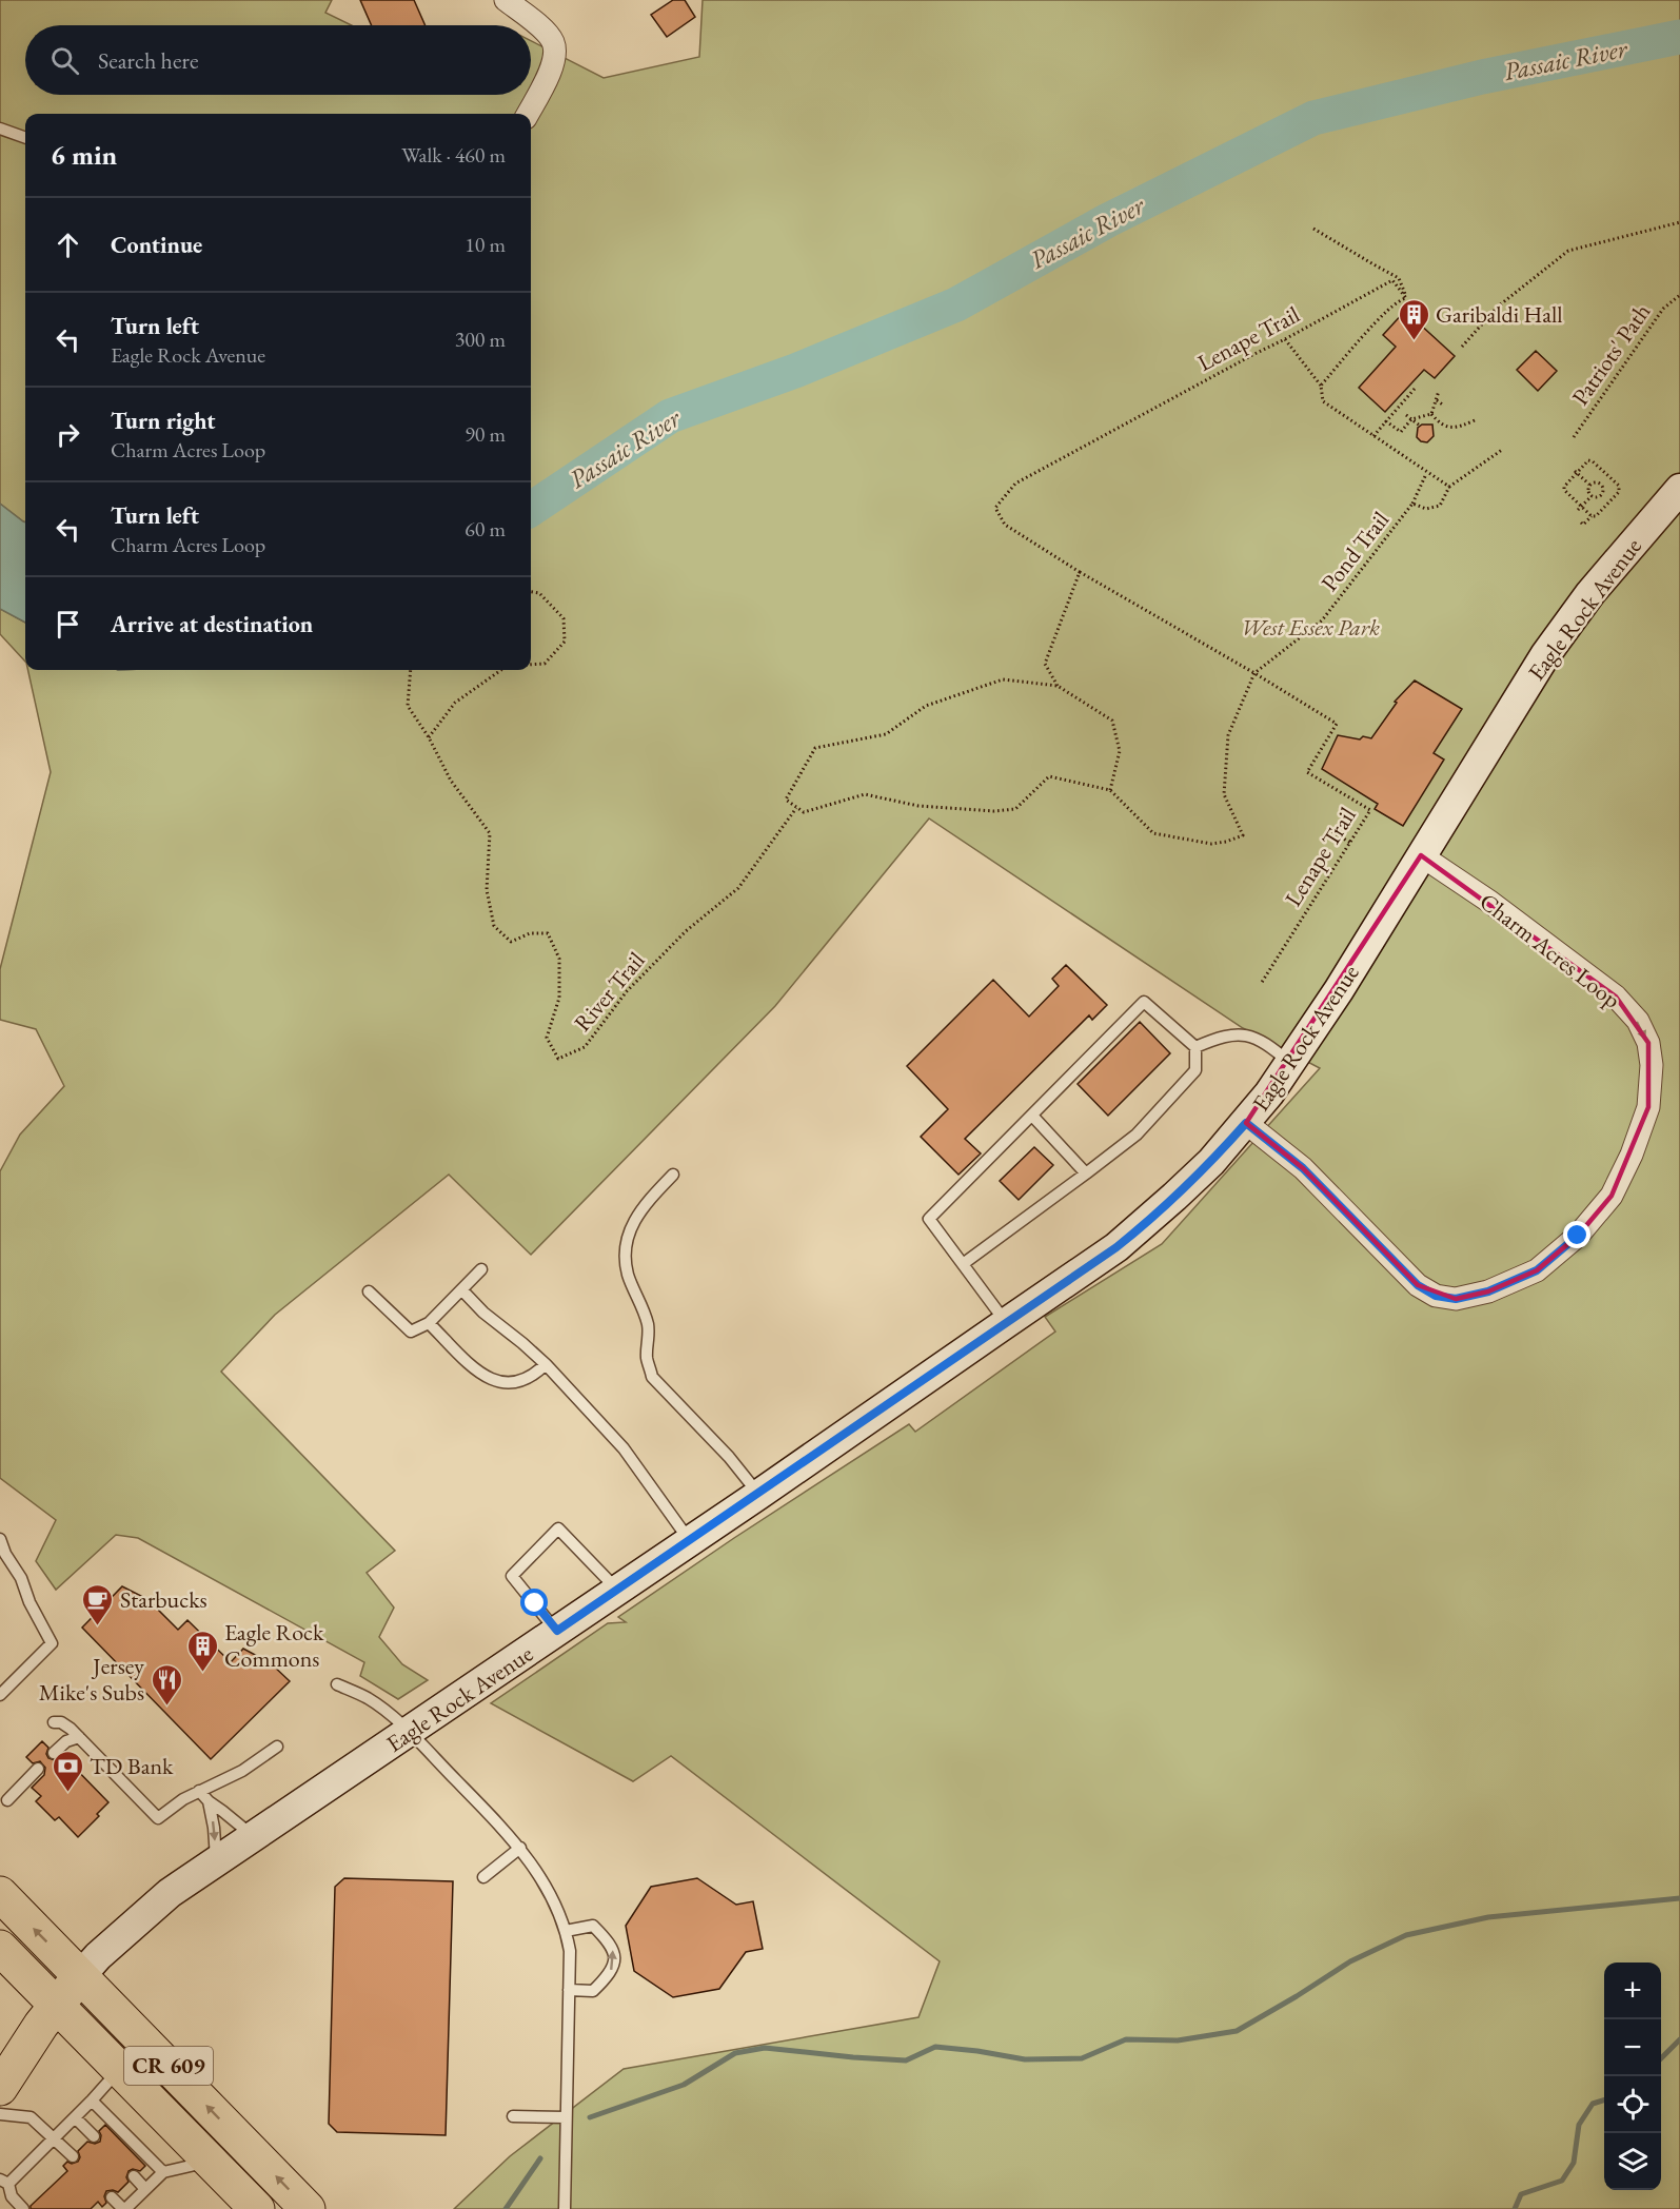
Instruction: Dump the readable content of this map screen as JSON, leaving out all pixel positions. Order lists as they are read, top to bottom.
{
  "streets": {
    "main road": ["Eagle Rock Avenue", "CR 609"],
    "street": ["Charm Acres Loop"],
    "path": [
      "Lenape Trail",
      "Patriots' Path",
      "Pond Trail",
      "River Trail"
    ]
  },
  "crossings": [
    ["Lenape Trail", "Pond Trail"],
    ["Eagle Rock Avenue", "Charm Acres Loop"],
    ["Eagle Rock Avenue", "CR 609"]
  ],
  "water": ["Passaic River"],
  "parks": ["West Essex Park"],
  "places": {
    "building": ["Garibaldi Hall", "Eagle Rock Commons"],
    "cafe": ["Starbucks"],
    "restaurant": ["Jersey Mike's Subs"],
    "bank": ["TD Bank"]
  },
  "page": {
    "search": "Search here",
    "heading": ["6 min", "Walk · 460 m"],
    "list": [
      ["Continue", "10 m"],
      ["Turn left", "Eagle Rock Avenue", "300 m"],
      ["Turn right", "Charm Acres Loop", "90 m"],
      ["Turn left", "Charm Acres Loop", "60 m"],
      "Arrive at destination"
    ],
    "map_buttons": ["+", "−"]
  }
}
